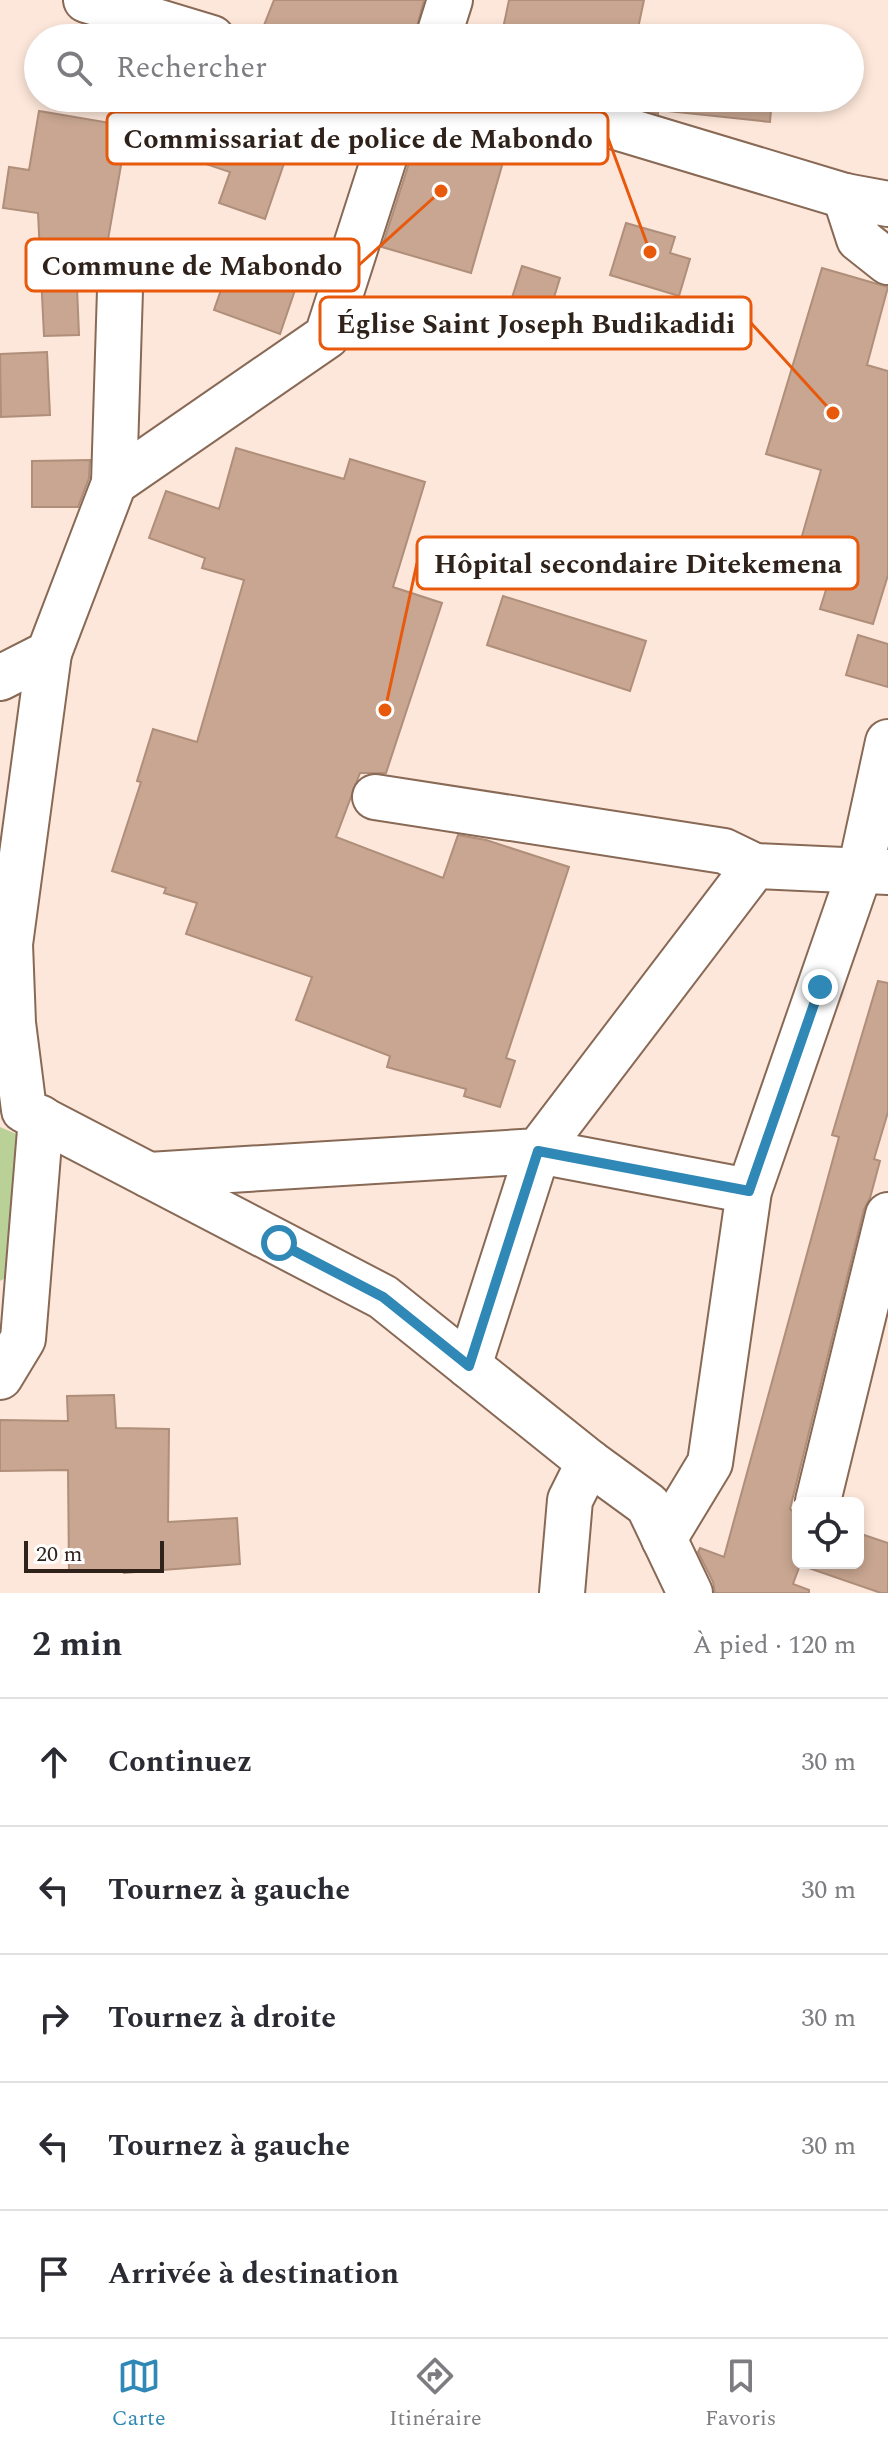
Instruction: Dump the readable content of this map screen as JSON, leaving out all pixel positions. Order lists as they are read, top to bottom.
{
  "places": [
    "Commune de Mabondo",
    "Commissariat de police de Mabondo",
    "Église Saint Joseph Budikadidi",
    "Hôpital secondaire Ditekemena"
  ],
  "scale_bar": "20 m",
  "page": {
    "search": "Rechercher",
    "scale": "20 m",
    "heading": ["2 min", "À pied · 120 m"],
    "list": [
      ["Continuez", "30 m"],
      ["Tournez à gauche", "30 m"],
      ["Tournez à droite", "30 m"],
      ["Tournez à gauche", "30 m"],
      "Arrivée à destination"
    ],
    "nav": ["Carte", "Itinéraire", "Favoris"]
  }
}
